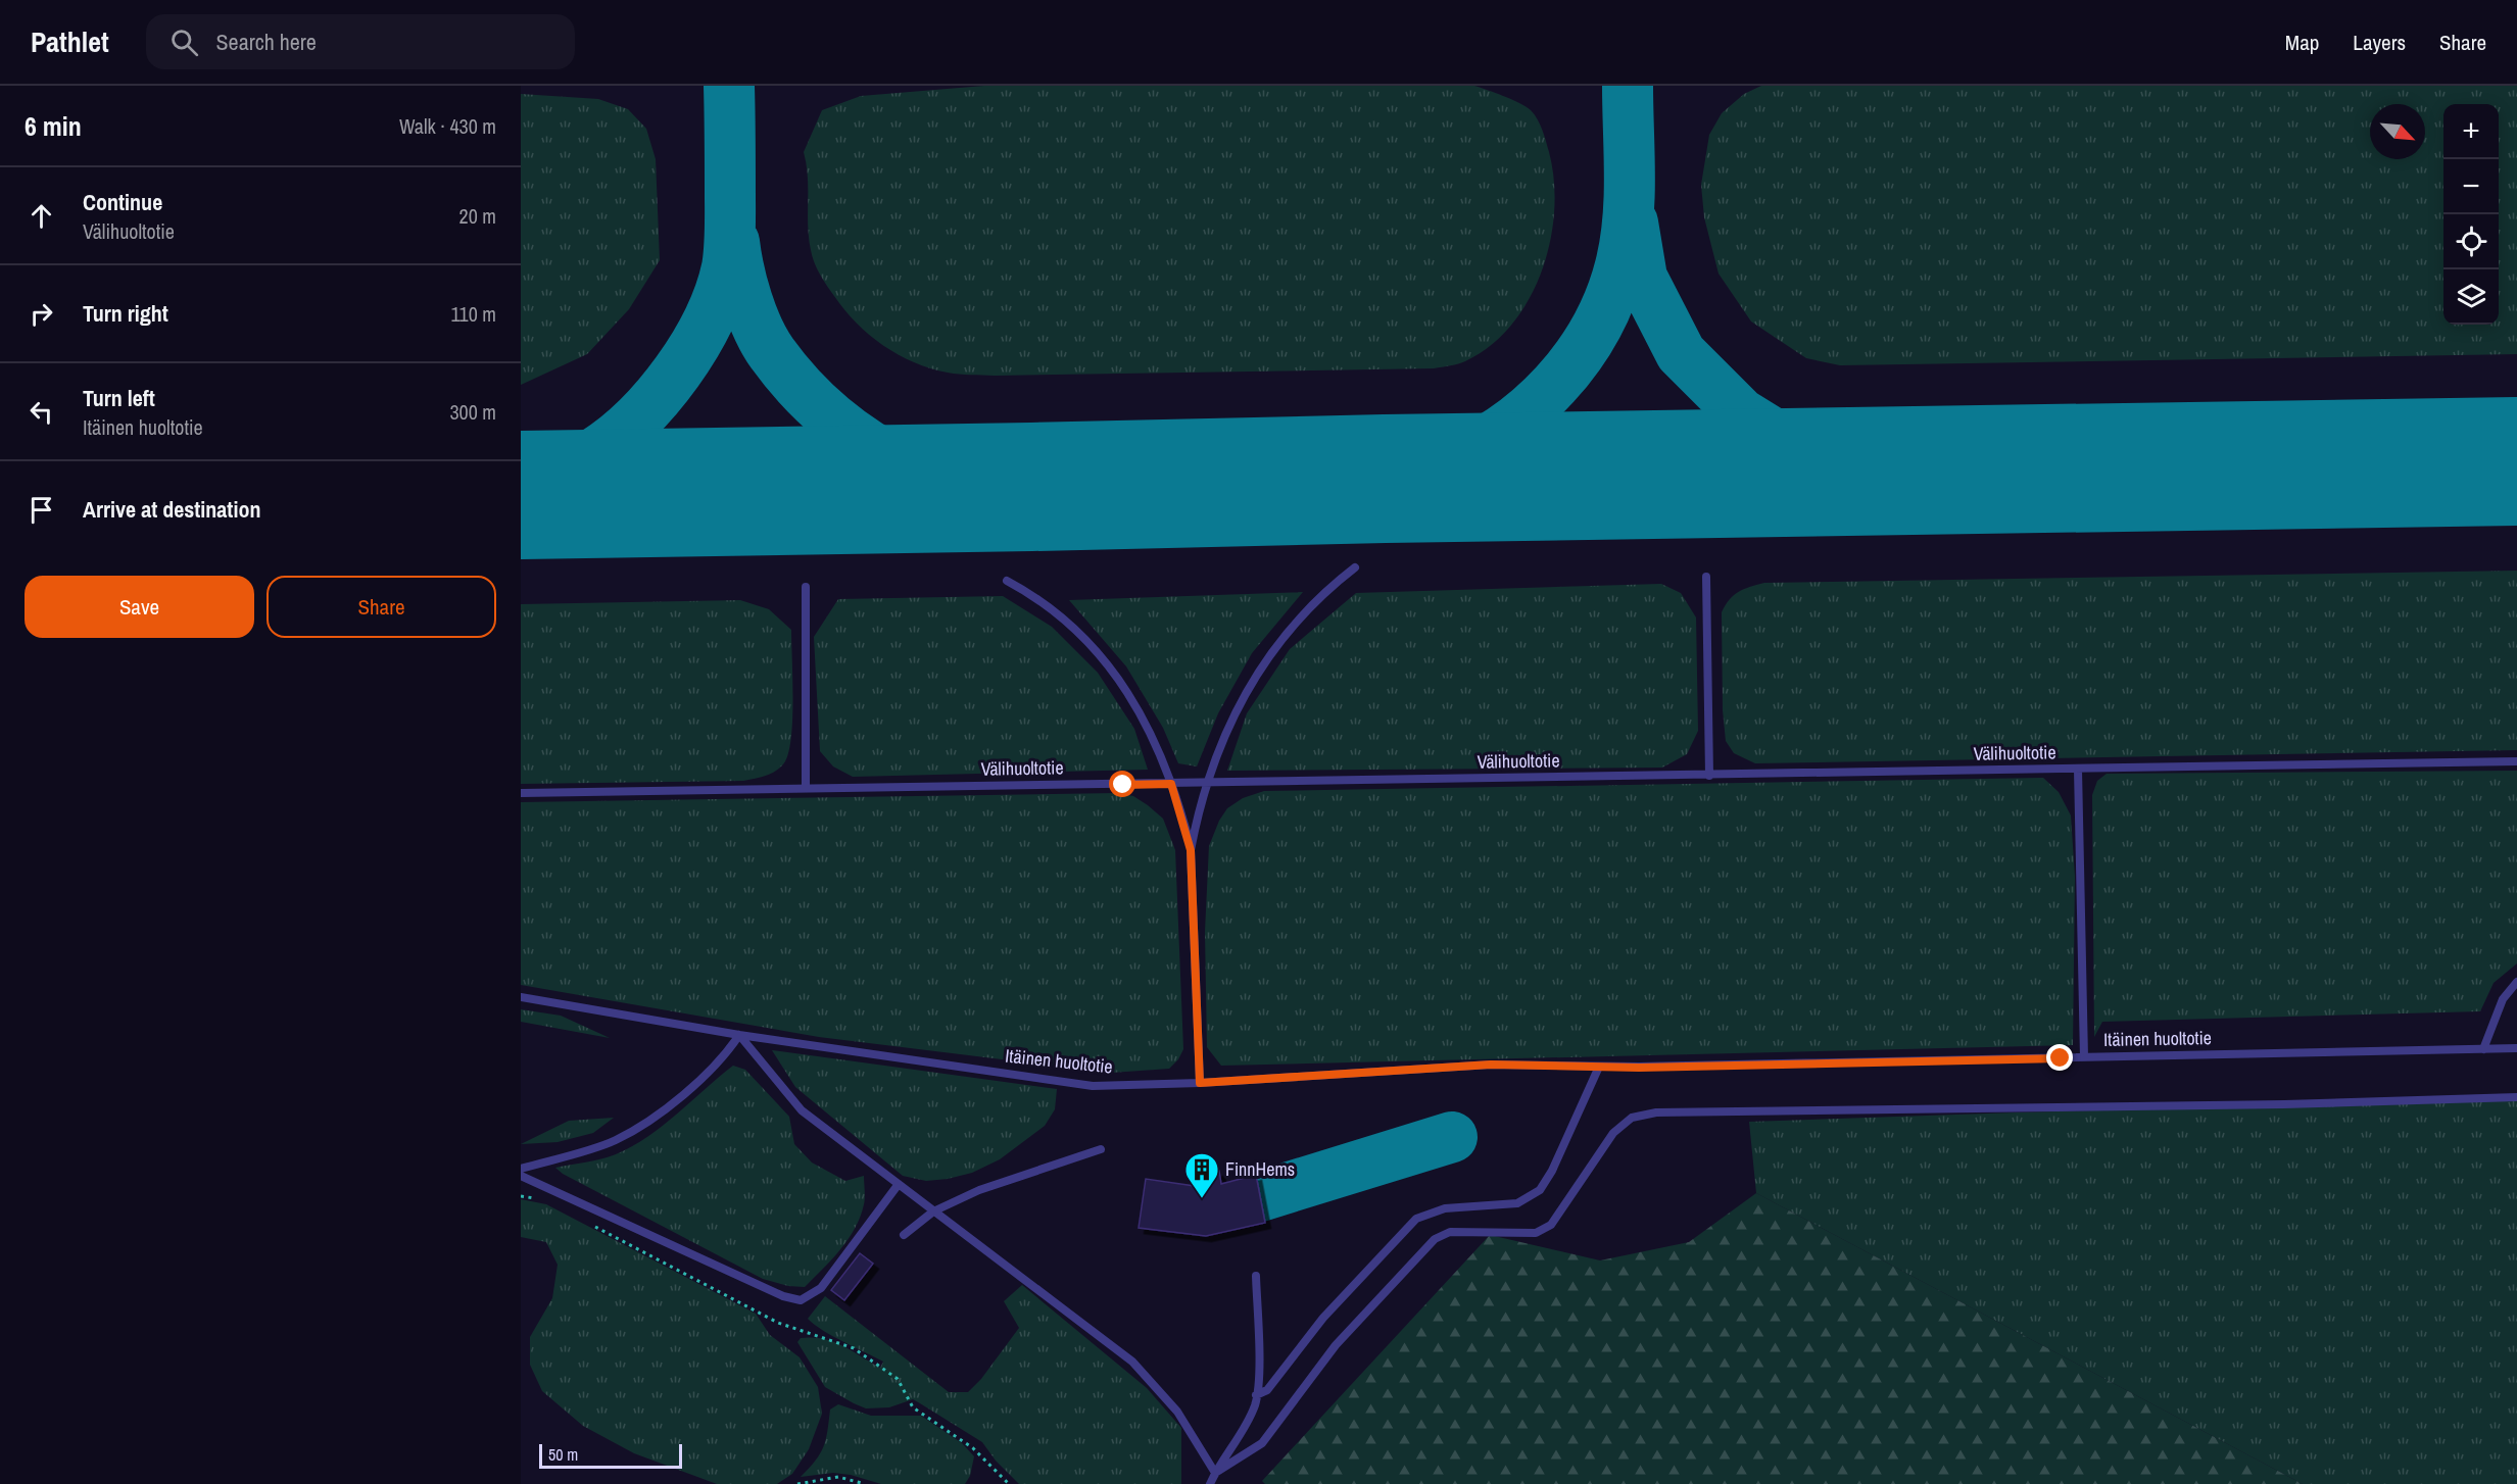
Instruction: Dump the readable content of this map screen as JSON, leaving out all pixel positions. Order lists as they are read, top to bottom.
{
  "streets": {
    "lane": ["Välihuoltotie", "Itäinen huoltotie"]
  },
  "places": {
    "building": ["FinnHems"]
  },
  "scale_bar": "50 m",
  "north": "bottom right",
  "page": {
    "header": "Pathlet",
    "search": "Search here",
    "nav": ["Map", "Layers", "Share"],
    "heading": ["6 min", "Walk · 430 m"],
    "map_buttons": ["+", "−"],
    "list": [
      ["Continue", "Välihuoltotie", "20 m"],
      ["Turn right", "110 m"],
      ["Turn left", "Itäinen huoltotie", "300 m"],
      "Arrive at destination"
    ],
    "buttons": ["Save", "Share"],
    "scale": "50 m"
  }
}
